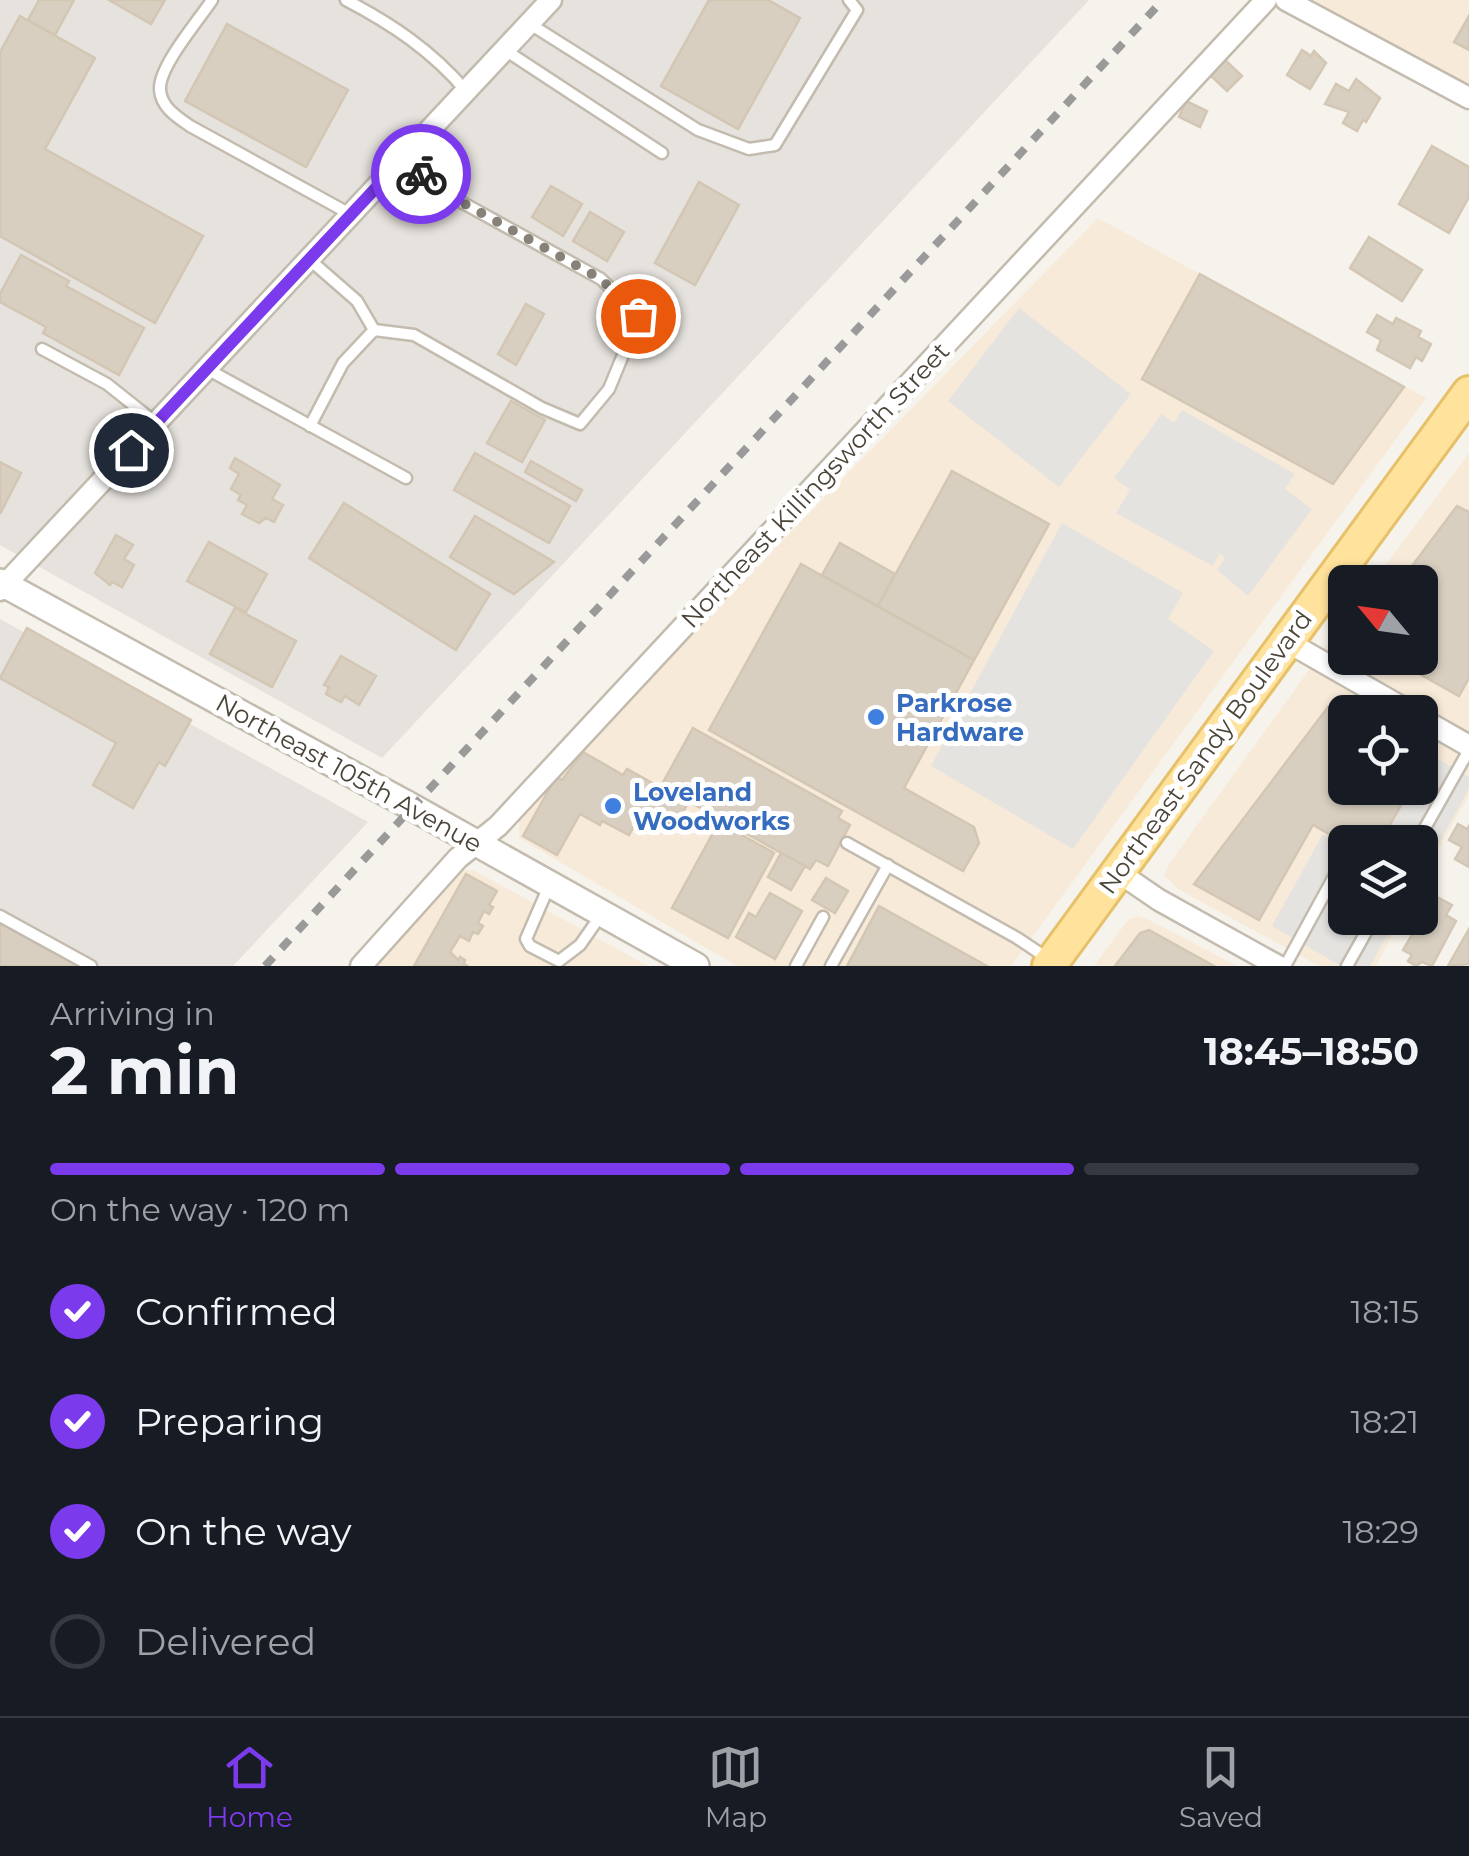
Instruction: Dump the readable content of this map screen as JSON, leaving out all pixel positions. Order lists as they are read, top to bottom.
{
  "streets": {
    "main road": ["Northeast Sandy Boulevard"],
    "street": ["Northeast Killingsworth Street", "Northeast 105th Avenue"]
  },
  "crossings": [
    ["Northeast Killingsworth Street", "Northeast 105th Avenue"]
  ],
  "places": ["Parkrose Hardware", "Loveland Woodworks"],
  "north": "top left",
  "page": {
    "heading": ["2 min", "Arriving in", "18:45–18:50"],
    "bar": "On the way · 120 m",
    "list": [
      ["Confirmed", "18:15"],
      ["Preparing", "18:21"],
      ["On the way", "18:29"],
      "Delivered"
    ],
    "tabs": ["Home", "Map", "Saved"]
  }
}
